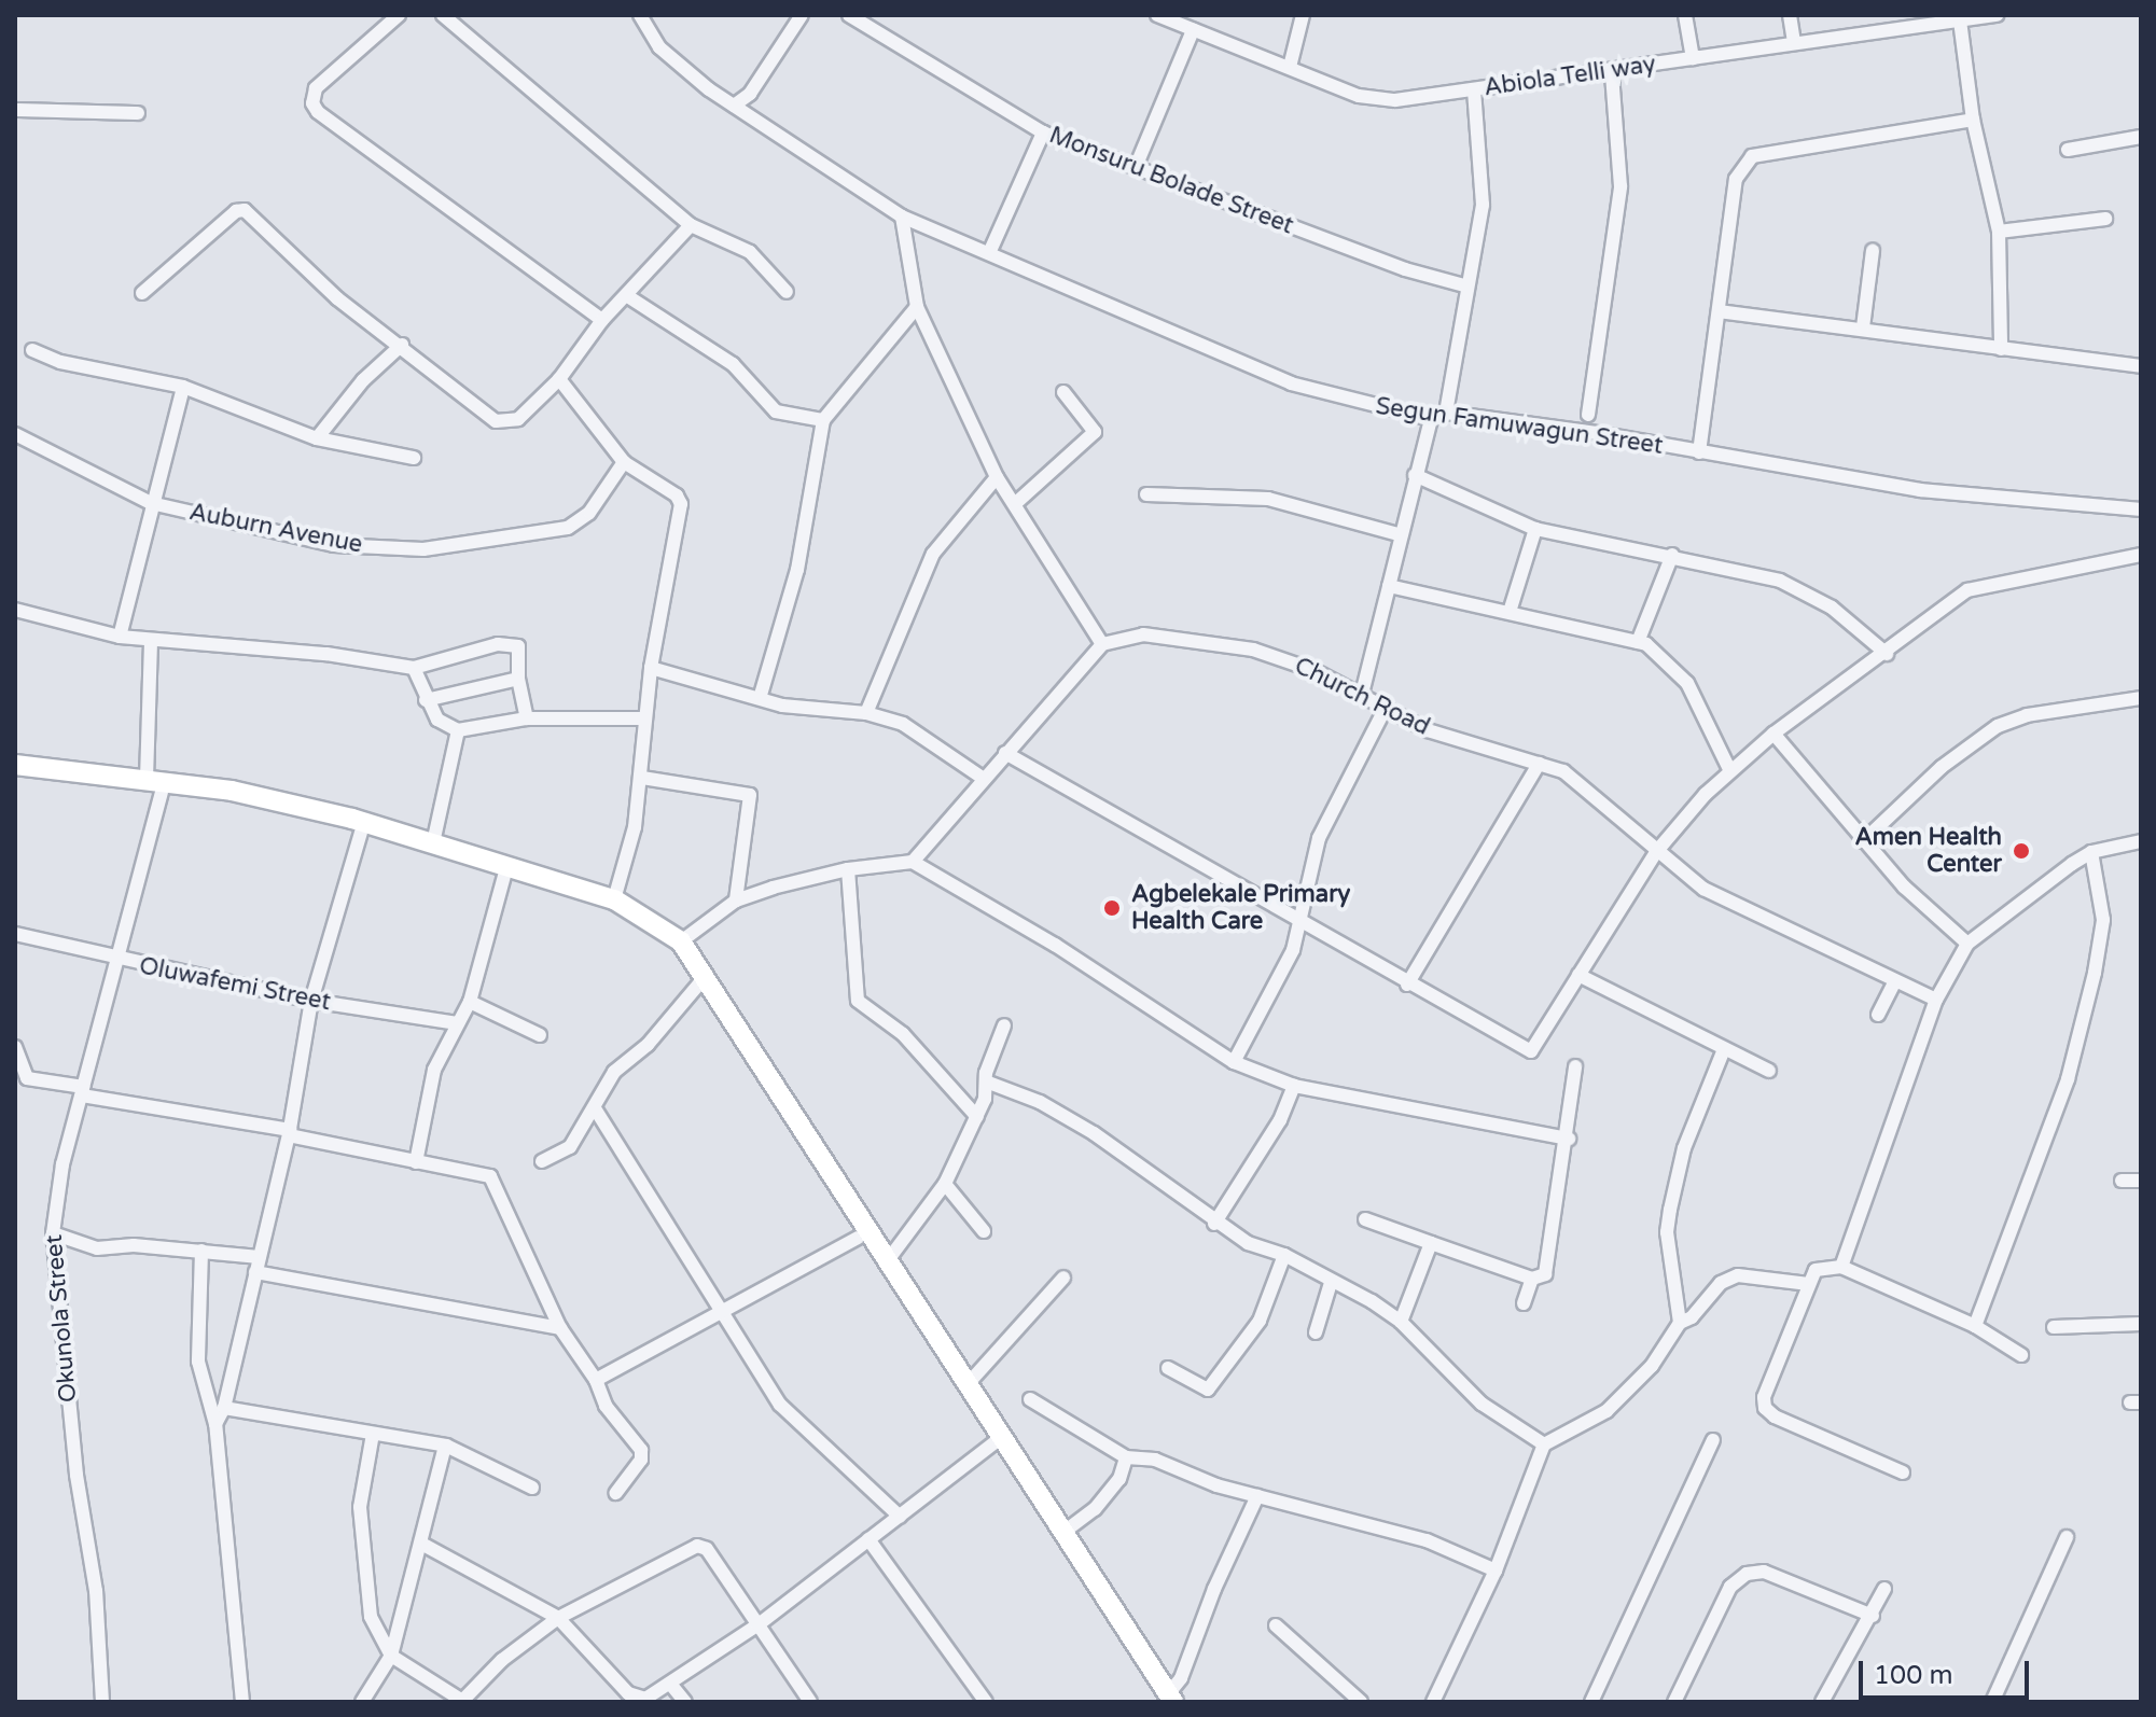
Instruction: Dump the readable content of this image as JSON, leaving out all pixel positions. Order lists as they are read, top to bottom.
{
  "streets": {
    "street": [
      "Abiola Telli way",
      "Monsuru Bolade Street",
      "Segun Famuwagun Street",
      "Auburn Avenue",
      "Church Road",
      "Oluwafemi Street",
      "Okunola Street"
    ]
  },
  "crossings": [
    ["Oluwafemi Street", "Okunola Street"]
  ],
  "places": ["Amen Health Center", "Agbelekale Primary Health Care"],
  "scale_bar": "100 m"
}
